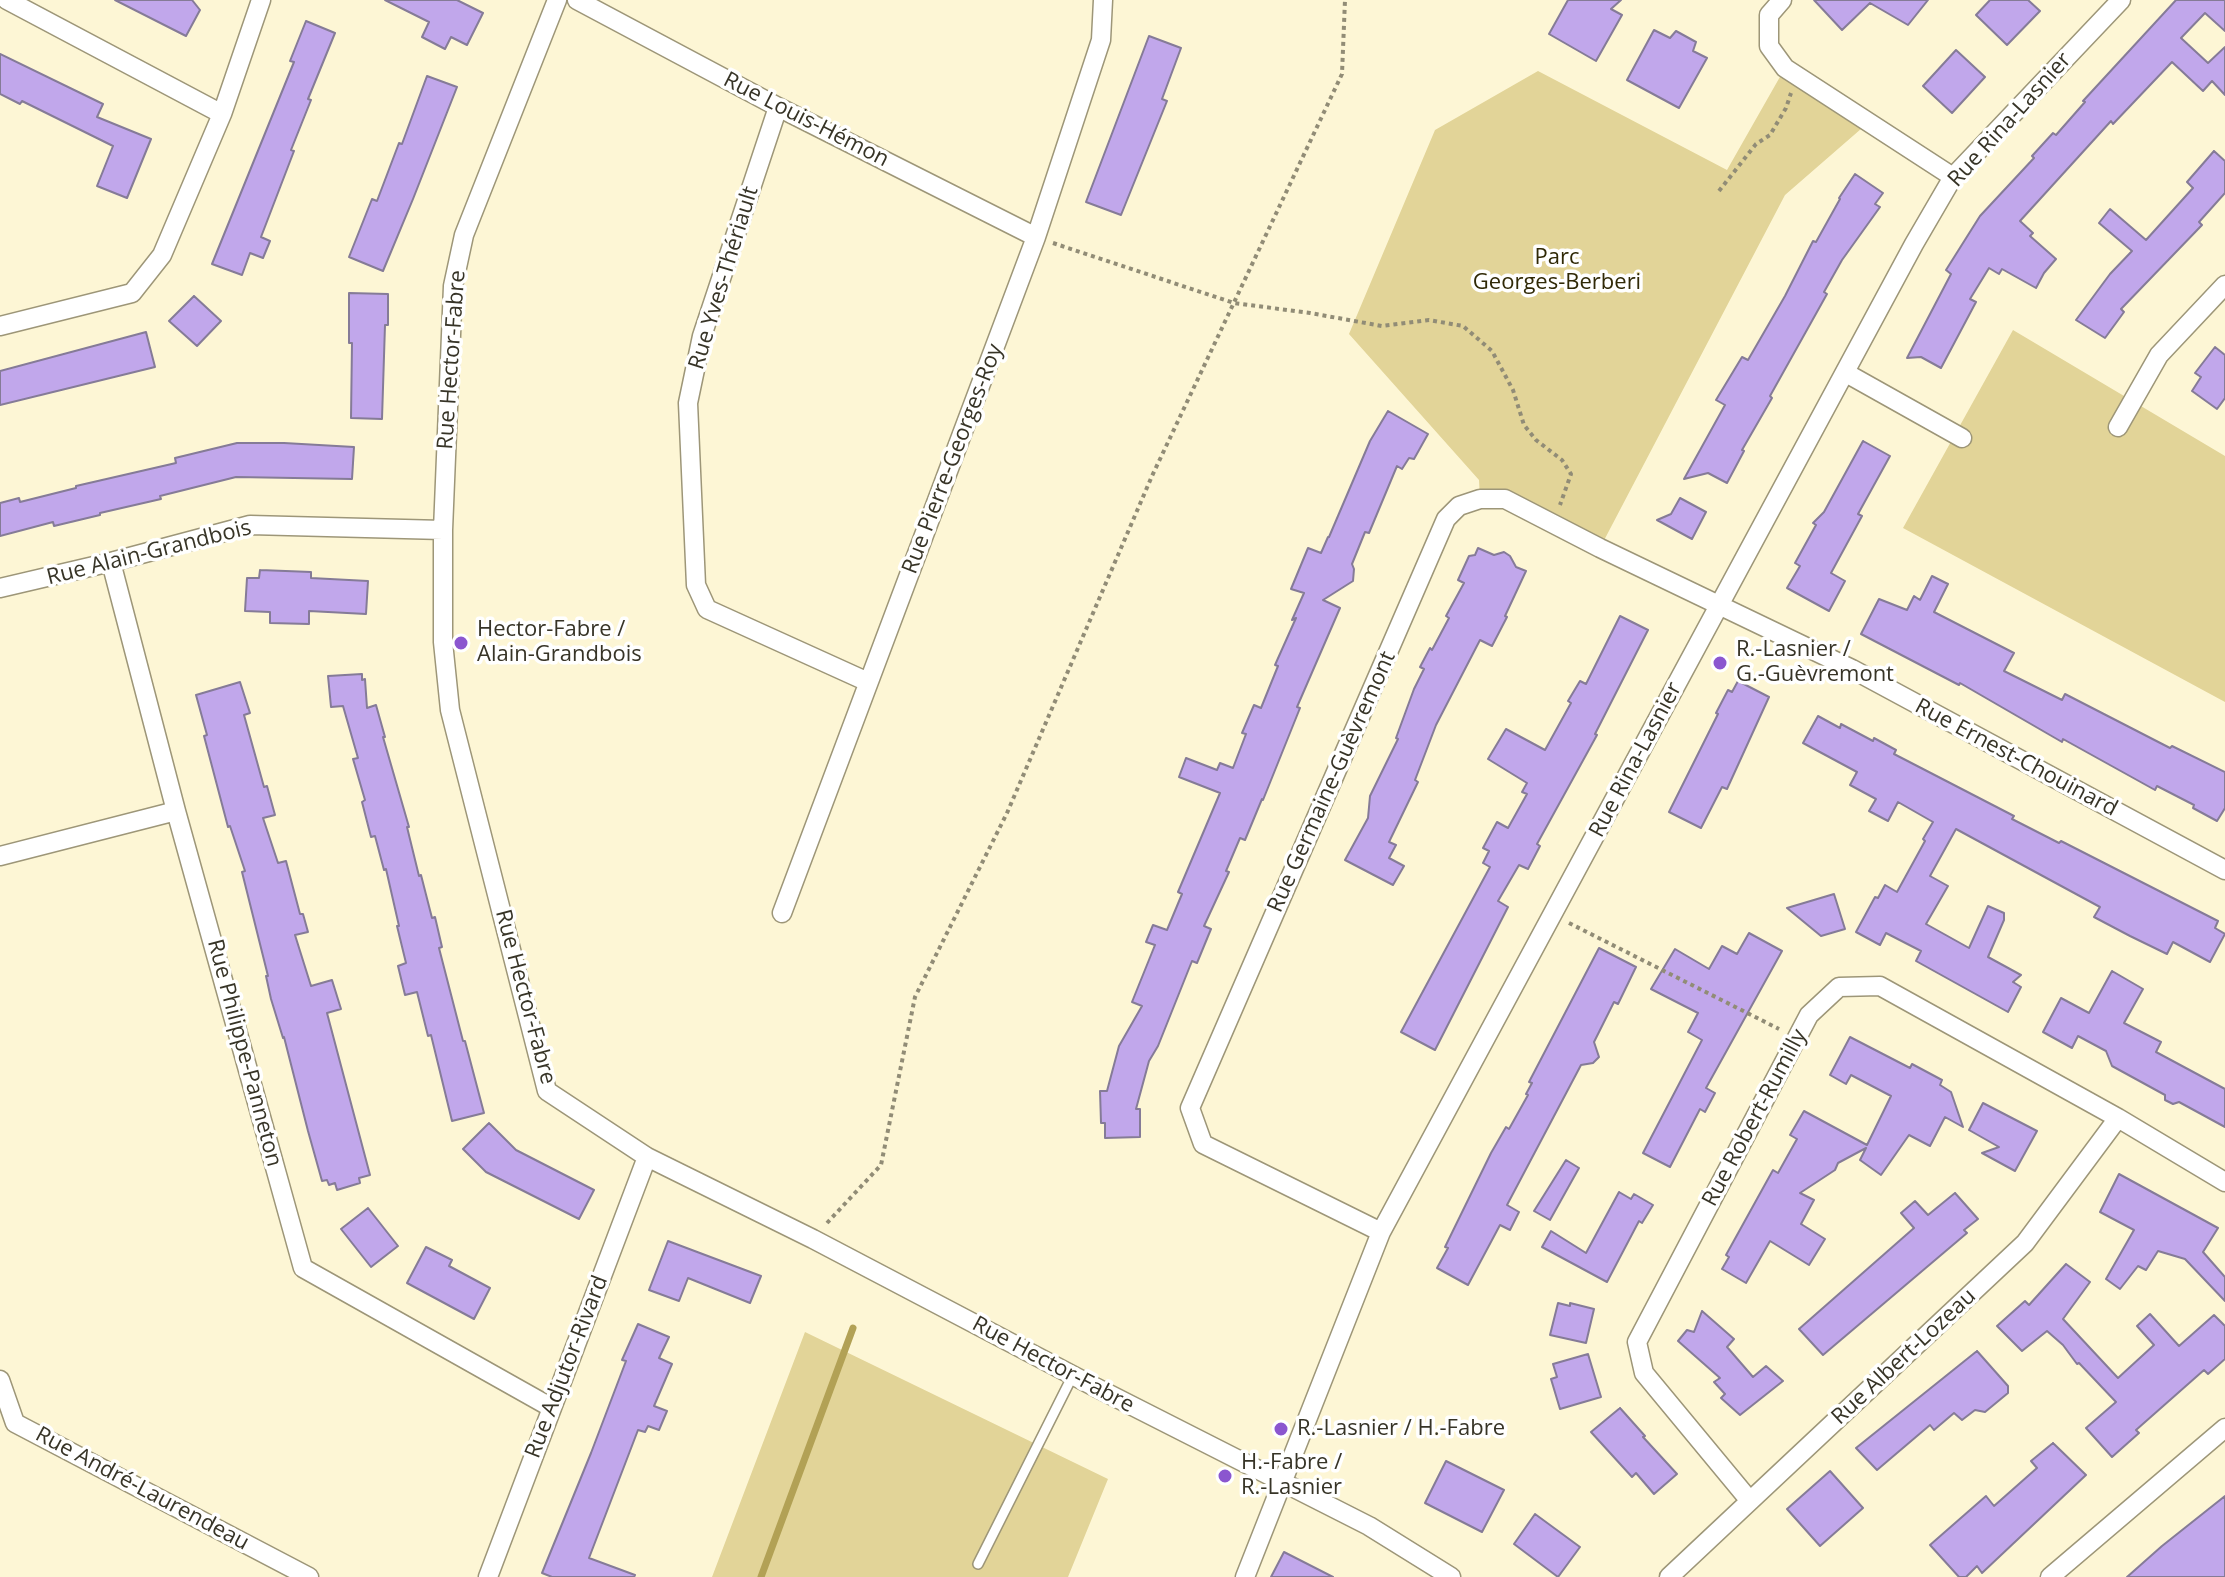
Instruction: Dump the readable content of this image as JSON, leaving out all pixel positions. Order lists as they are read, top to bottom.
{
  "streets": {
    "street": [
      "Rue Louis-Hémon",
      "Rue Rina-Lasnier",
      "Rue Yves-Thériault",
      "Rue Hector-Fabre",
      "Rue Pierre-Georges-Roy",
      "Rue Alain-Grandbois",
      "Rue Ernest-Chouinard",
      "Rue Germaine-Guèvremont",
      "Rue Philippe-Panneton",
      "Rue Robert-Rumilly",
      "Rue Albert-Lozeau",
      "Rue Adjutor-Rivard",
      "Rue André-Laurendeau"
    ]
  },
  "crossings": [
    ["Rue Louis-Hémon", "Rue Yves-Thériault"],
    ["Rue Louis-Hémon", "Rue Pierre-Georges-Roy"],
    ["Rue Rina-Lasnier", "Rue Hector-Fabre"],
    ["Rue Rina-Lasnier", "Rue Ernest-Chouinard"],
    ["Rue Rina-Lasnier", "Rue Germaine-Guèvremont"],
    ["Rue Yves-Thériault", "Rue Pierre-Georges-Roy"],
    ["Rue Hector-Fabre", "Rue Alain-Grandbois"],
    ["Rue Hector-Fabre", "Rue Adjutor-Rivard"],
    ["Rue Alain-Grandbois", "Rue Philippe-Panneton"],
    ["Rue Ernest-Chouinard", "Rue Germaine-Guèvremont"],
    ["Rue Philippe-Panneton", "Rue Adjutor-Rivard"],
    ["Rue Robert-Rumilly", "Rue Albert-Lozeau"]
  ],
  "parks": ["Parc Georges-Berberi"],
  "places": [
    "Hector-Fabre / Alain-Grandbois",
    "R.-Lasnier / G.-Guèvremont",
    "R.-Lasnier / H.-Fabre",
    "H.-Fabre / R.-Lasnier"
  ]
}
